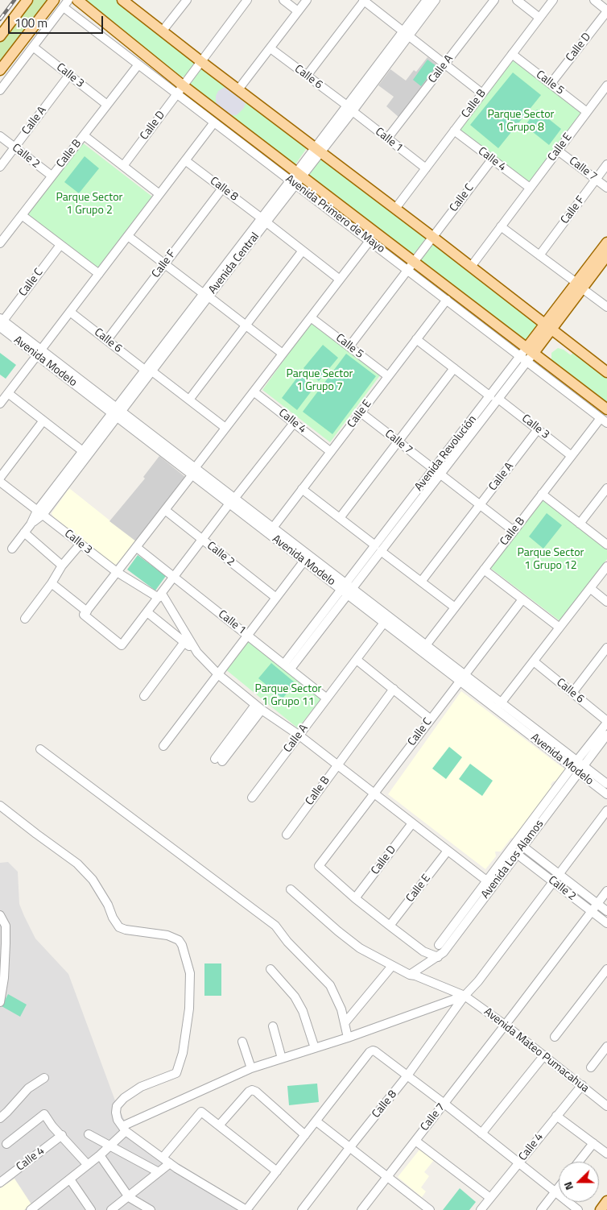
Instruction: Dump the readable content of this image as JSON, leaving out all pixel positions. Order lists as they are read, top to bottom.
{
  "streets": {
    "main road": ["Avenida Primero de Mayo", "Avenida Revolución"],
    "street": [
      "Calle D",
      "Calle A",
      "Calle 3",
      "Calle 6",
      "Calle 5",
      "Calle B",
      "Calle 1",
      "Calle E",
      "Calle 2",
      "Calle 4",
      "Calle 7",
      "Calle 8",
      "Calle C",
      "Calle F",
      "Avenida Central",
      "Avenida Modelo",
      "Avenida Los Alamos",
      "Avenida Mateo Pumacahua"
    ]
  },
  "crossings": [
    ["Calle D", "Calle 5"],
    ["Calle D", "Calle C"],
    ["Calle D", "Avenida Primero de Mayo"],
    ["Calle A", "Calle 3"],
    ["Calle A", "Calle 1"],
    ["Calle A", "Calle 2"],
    ["Calle A", "Avenida Modelo"],
    ["Calle 3", "Calle B"],
    ["Calle 3", "Avenida Central"],
    ["Calle 3", "Avenida Revolución"],
    ["Calle 6", "Calle 1"],
    ["Calle 6", "Calle F"],
    ["Calle 6", "Avenida Central"],
    ["Calle 6", "Avenida Los Alamos"],
    ["Calle 5", "Calle B"],
    ["Calle 5", "Calle E"],
    ["Calle B", "Calle 1"],
    ["Calle B", "Calle 2"],
    ["Calle B", "Calle 4"],
    ["Calle B", "Avenida Primero de Mayo"],
    ["Calle B", "Avenida Modelo"],
    ["Calle 1", "Avenida Central"],
    ["Calle 1", "Avenida Revolución"],
    ["Calle E", "Calle 4"],
    ["Calle E", "Calle 7"],
    ["Calle E", "Avenida Primero de Mayo"],
    ["Calle E", "Avenida Modelo"],
    ["Calle 2", "Calle 8"],
    ["Calle 2", "Avenida Los Alamos"],
    ["Calle 4", "Calle C"],
    ["Calle 4", "Avenida Mateo Pumacahua"],
    ["Calle 7", "Calle F"],
    ["Calle 7", "Avenida Revolución"],
    ["Calle 7", "Avenida Mateo Pumacahua"],
    ["Calle 8", "Calle F"],
    ["Calle 8", "Avenida Central"],
    ["Calle 8", "Avenida Mateo Pumacahua"],
    ["Calle C", "Avenida Primero de Mayo"],
    ["Calle C", "Avenida Modelo"],
    ["Avenida Primero de Mayo", "Avenida Central"],
    ["Avenida Primero de Mayo", "Avenida Revolución"],
    ["Avenida Central", "Avenida Modelo"],
    ["Avenida Modelo", "Avenida Revolución"],
    ["Avenida Modelo", "Avenida Los Alamos"],
    ["Avenida Los Alamos", "Avenida Mateo Pumacahua"]
  ],
  "parks": [
    "Parque Sector 1 Grupo 8",
    "Parque Sector 1 Grupo 2",
    "Parque Sector 1 Grupo 7",
    "Parque Sector 1 Grupo 12",
    "Parque Sector 1 Grupo 11"
  ],
  "scale_bar": "100 m",
  "north": "left"
}
